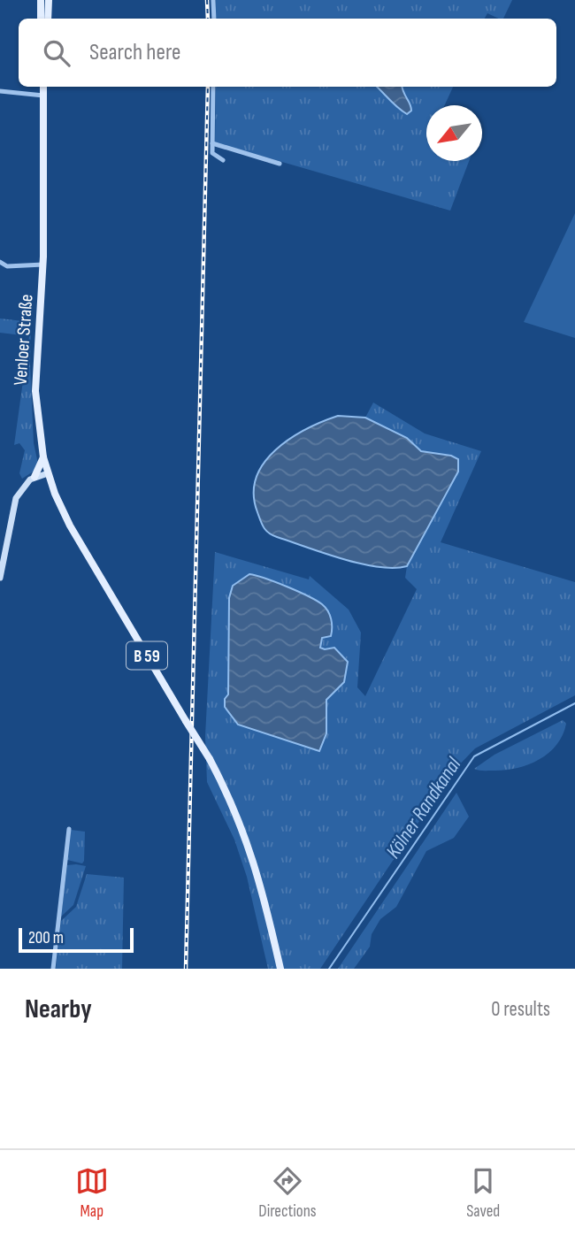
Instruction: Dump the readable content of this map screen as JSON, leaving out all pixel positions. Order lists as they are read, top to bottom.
{
  "streets": {
    "main road": ["Venloer Straße", "B 59"]
  },
  "crossings": [
    ["Venloer Straße", "B 59"]
  ],
  "water": ["Kölner Randkanal"],
  "scale_bar": "200 m",
  "north": "bottom left",
  "page": {
    "search": "Search here",
    "scale": "200 m",
    "heading": ["Nearby", "0 results"],
    "nav": ["Map", "Directions", "Saved"]
  }
}
